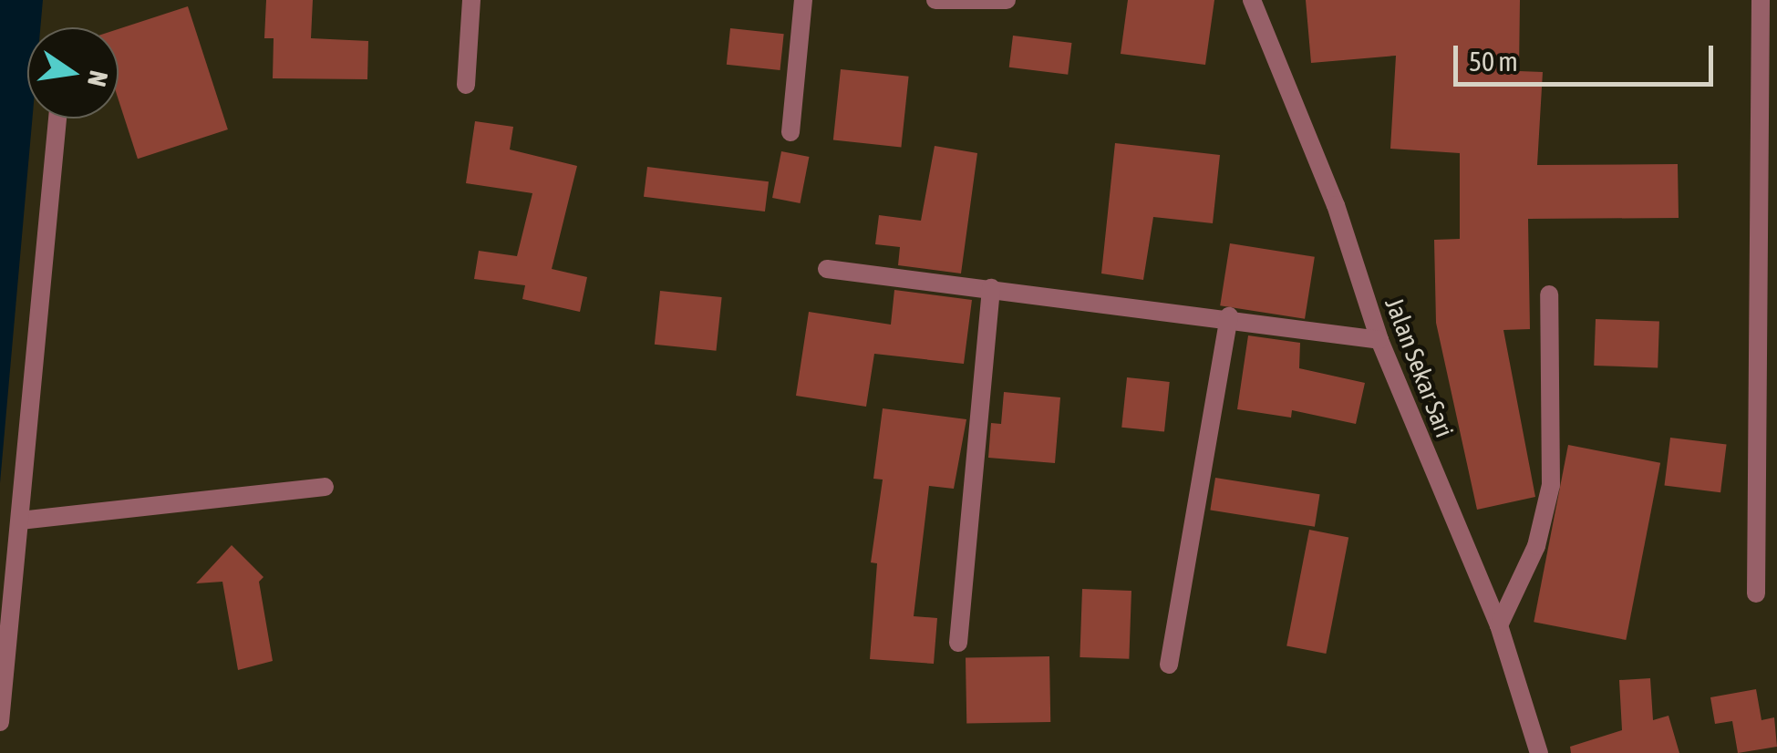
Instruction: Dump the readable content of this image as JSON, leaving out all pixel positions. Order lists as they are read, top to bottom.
{
  "streets": {
    "street": ["Jalan Sekar Sari"]
  },
  "scale_bar": "50 m",
  "north": "right"
}
